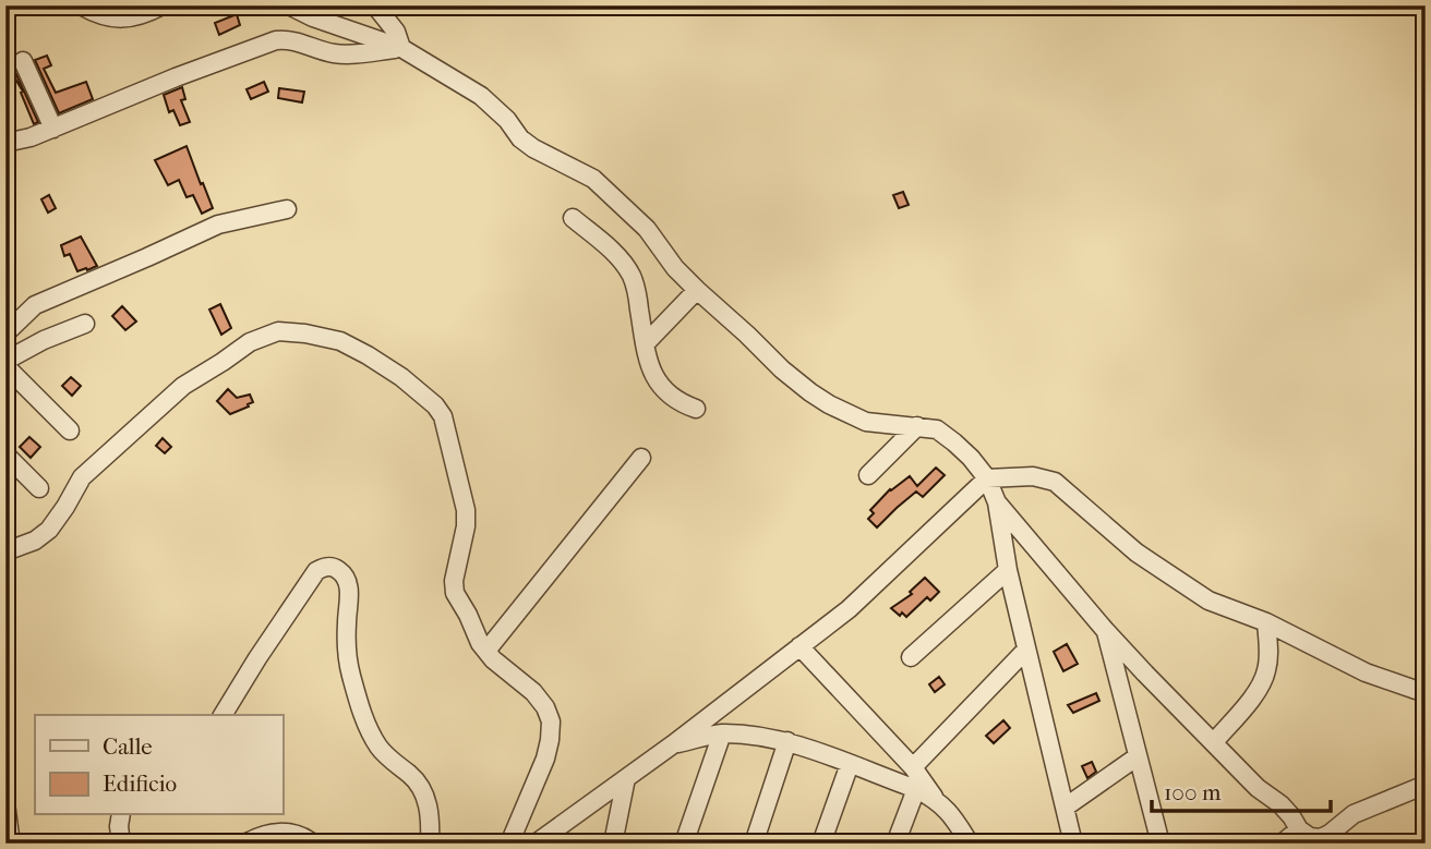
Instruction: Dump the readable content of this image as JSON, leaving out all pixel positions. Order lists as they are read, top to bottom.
{
  "legend": ["Calle", "Edificio"],
  "scale_bar": "100 m"
}
